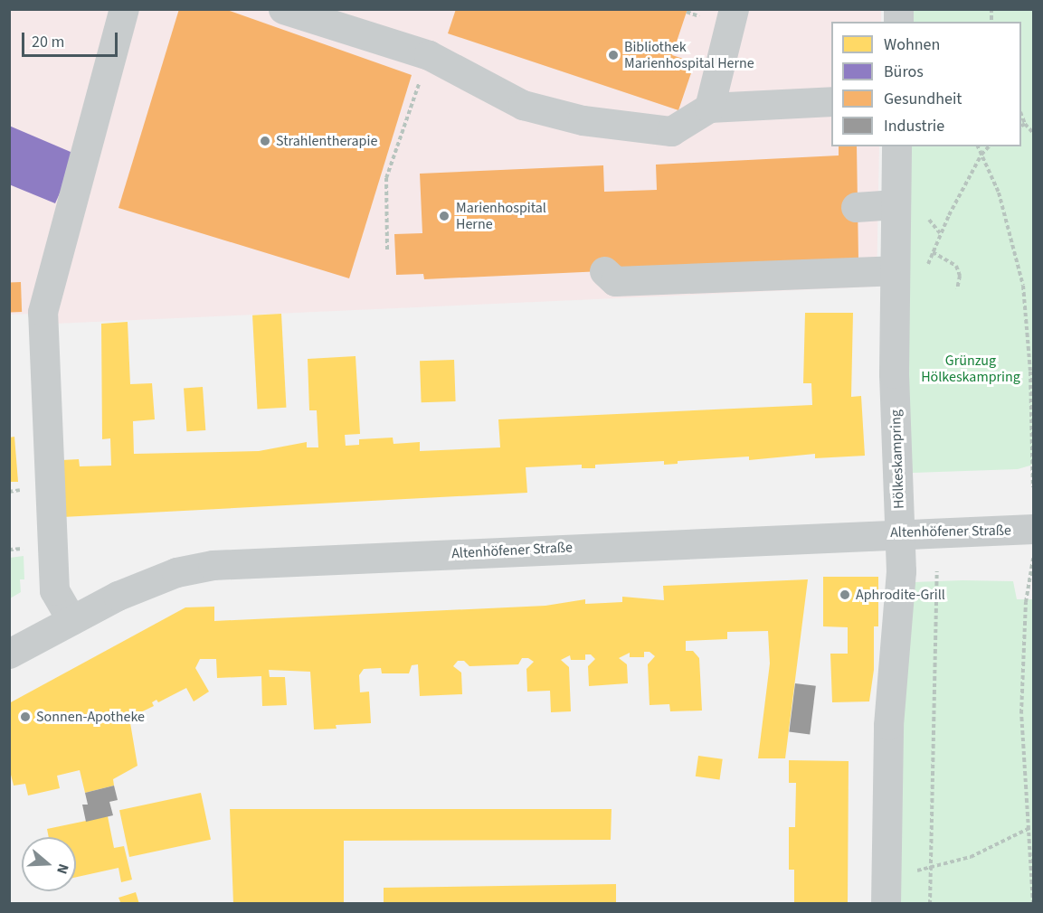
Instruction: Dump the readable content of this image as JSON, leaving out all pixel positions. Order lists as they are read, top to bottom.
{
  "streets": {
    "street": ["Hölkeskampring", "Altenhöfener Straße"]
  },
  "crossings": [
    ["Hölkeskampring", "Altenhöfener Straße"]
  ],
  "parks": ["Grünzug Hölkeskampring"],
  "places": [
    "Bibliothek Marienhospital Herne",
    "Strahlentherapie",
    "Marienhospital Herne",
    "Aphrodite-Grill",
    "Sonnen-Apotheke"
  ],
  "legend": [
    "Wohnen",
    "Büros",
    "Gesundheit",
    "Industrie"
  ],
  "scale_bar": "20 m",
  "north": "right"
}
